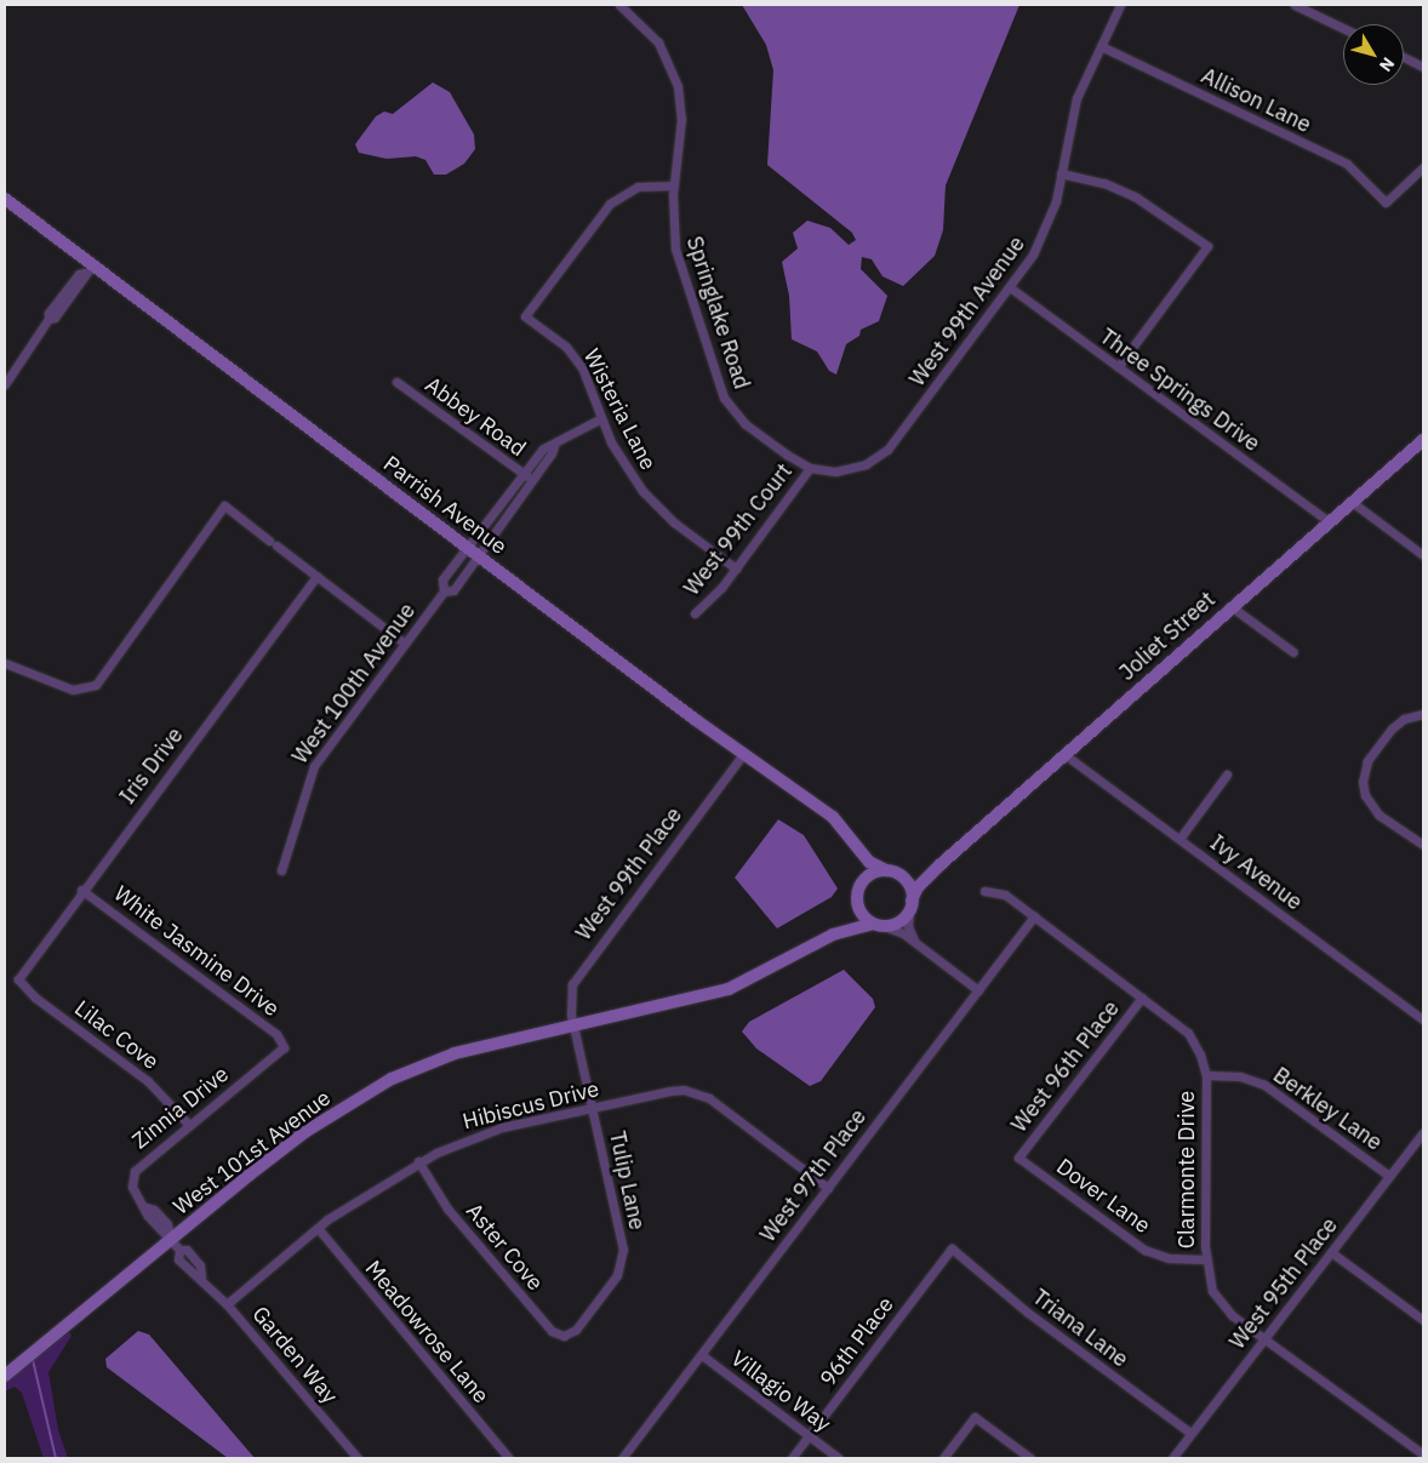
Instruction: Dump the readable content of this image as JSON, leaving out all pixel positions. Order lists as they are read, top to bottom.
{
  "streets": {
    "street": [
      "Allison Lane",
      "West 99th Avenue",
      "Springlake Road",
      "Three Springs Drive",
      "Wisteria Lane",
      "Abbey Road",
      "Parrish Avenue",
      "West 99th Court",
      "Joliet Street",
      "West 100th Avenue",
      "Iris Drive",
      "Ivy Avenue",
      "West 99th Place",
      "White Jasmine Drive",
      "Lilac Cove",
      "West 96th Place",
      "Hibiscus Drive",
      "Zinnia Drive",
      "Berkley Lane",
      "West 101st Avenue",
      "Clarmonte Drive",
      "West 97th Place",
      "Tulip Lane",
      "Dover Lane",
      "Aster Cove",
      "West 95th Place",
      "Triana Lane",
      "Meadowrose Lane",
      "96th Place",
      "Garden Way",
      "Villagio Way"
    ]
  },
  "crossings": [
    ["Allison Lane", "West 99th Avenue"],
    ["West 99th Avenue", "Springlake Road"],
    ["West 99th Avenue", "Three Springs Drive"],
    ["West 99th Avenue", "West 99th Court"],
    ["Springlake Road", "Wisteria Lane"],
    ["Springlake Road", "West 99th Court"],
    ["Three Springs Drive", "Joliet Street"],
    ["Wisteria Lane", "West 99th Court"],
    ["Wisteria Lane", "West 100th Avenue"],
    ["Abbey Road", "West 100th Avenue"],
    ["Parrish Avenue", "Joliet Street"],
    ["Parrish Avenue", "West 100th Avenue"],
    ["Parrish Avenue", "West 99th Place"],
    ["Parrish Avenue", "West 101st Avenue"],
    ["Joliet Street", "Ivy Avenue"],
    ["Joliet Street", "West 101st Avenue"],
    ["Iris Drive", "White Jasmine Drive"],
    ["Iris Drive", "Lilac Cove"],
    ["West 99th Place", "West 101st Avenue"],
    ["West 99th Place", "Tulip Lane"],
    ["White Jasmine Drive", "Zinnia Drive"],
    ["Lilac Cove", "Zinnia Drive"],
    ["West 96th Place", "Clarmonte Drive"],
    ["West 96th Place", "Dover Lane"],
    ["Hibiscus Drive", "West 97th Place"],
    ["Hibiscus Drive", "Tulip Lane"],
    ["Hibiscus Drive", "Aster Cove"],
    ["Hibiscus Drive", "Meadowrose Lane"],
    ["Hibiscus Drive", "Garden Way"],
    ["Zinnia Drive", "West 101st Avenue"],
    ["Zinnia Drive", "Garden Way"],
    ["Berkley Lane", "Clarmonte Drive"],
    ["Berkley Lane", "West 95th Place"],
    ["West 101st Avenue", "Tulip Lane"],
    ["West 101st Avenue", "Garden Way"],
    ["Clarmonte Drive", "West 97th Place"],
    ["Clarmonte Drive", "Dover Lane"],
    ["Clarmonte Drive", "West 95th Place"],
    ["West 97th Place", "Villagio Way"],
    ["Tulip Lane", "Aster Cove"],
    ["West 95th Place", "Triana Lane"],
    ["Triana Lane", "96th Place"],
    ["96th Place", "Villagio Way"]
  ],
  "north": "bottom right"
}
